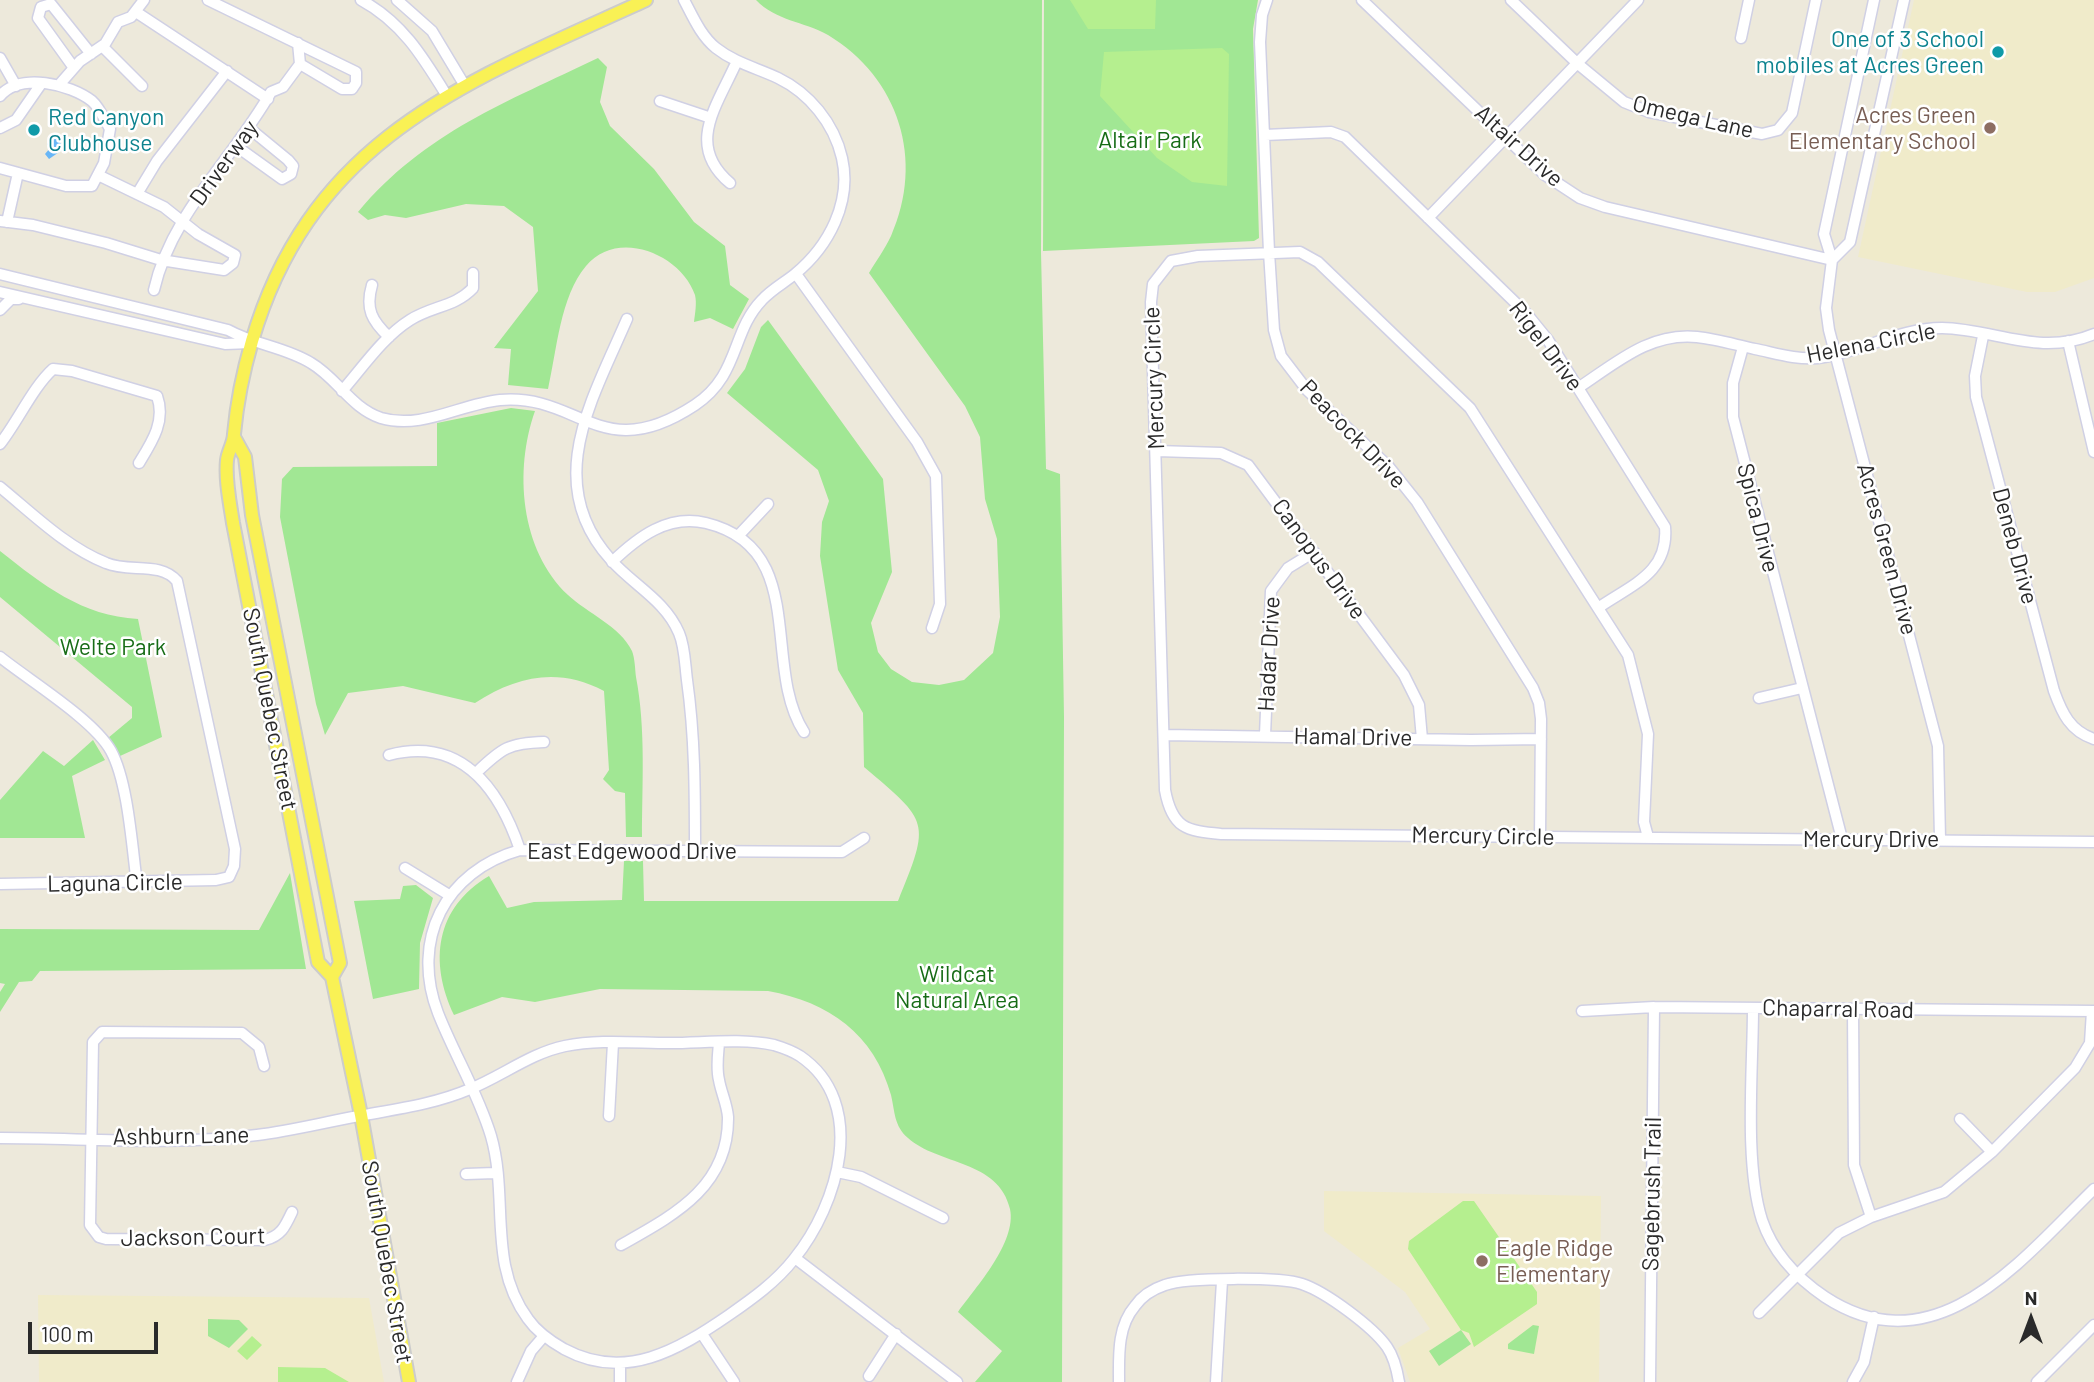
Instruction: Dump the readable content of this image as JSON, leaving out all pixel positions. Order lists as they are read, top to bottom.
{
  "streets": {
    "main road": ["South Quebec Street"],
    "street": [
      "Omega Lane",
      "Altair Drive",
      "Driverway",
      "Helena Circle",
      "Rigel Drive",
      "Mercury Circle",
      "Peacock Drive",
      "Spica Drive",
      "Deneb Drive",
      "Acres Green Drive",
      "Canopus Drive",
      "Hadar Drive",
      "Hamal Drive",
      "Mercury Drive",
      "East Edgewood Drive",
      "Laguna Circle",
      "Chaparral Road",
      "Ashburn Lane",
      "Sagebrush Trail",
      "Jackson Court"
    ]
  },
  "crossings": [
    ["Altair Drive", "Acres Green Drive"],
    ["Helena Circle", "Rigel Drive"],
    ["Helena Circle", "Spica Drive"],
    ["Helena Circle", "Deneb Drive"],
    ["Helena Circle", "Acres Green Drive"],
    ["Rigel Drive", "Mercury Circle"],
    ["Rigel Drive", "Peacock Drive"],
    ["Mercury Circle", "Peacock Drive"],
    ["Mercury Circle", "Canopus Drive"],
    ["Mercury Circle", "Hamal Drive"],
    ["Mercury Circle", "Mercury Drive"],
    ["Peacock Drive", "Hamal Drive"],
    ["Spica Drive", "Mercury Drive"],
    ["Acres Green Drive", "Mercury Drive"],
    ["Canopus Drive", "Hadar Drive"],
    ["Canopus Drive", "Hamal Drive"],
    ["Hadar Drive", "Hamal Drive"],
    ["South Quebec Street", "Ashburn Lane"],
    ["East Edgewood Drive", "Ashburn Lane"],
    ["Chaparral Road", "Sagebrush Trail"],
    ["Ashburn Lane", "Jackson Court"]
  ],
  "parks": ["Altair Park", "Welte Park", "Wildcat Natural Area"],
  "places": [
    "One of 3 School mobiles at Acres Green",
    "Acres Green Elementary School",
    "Red Canyon Clubhouse",
    "Eagle Ridge Elementary"
  ],
  "scale_bar": "100 m",
  "north": "top"
}
